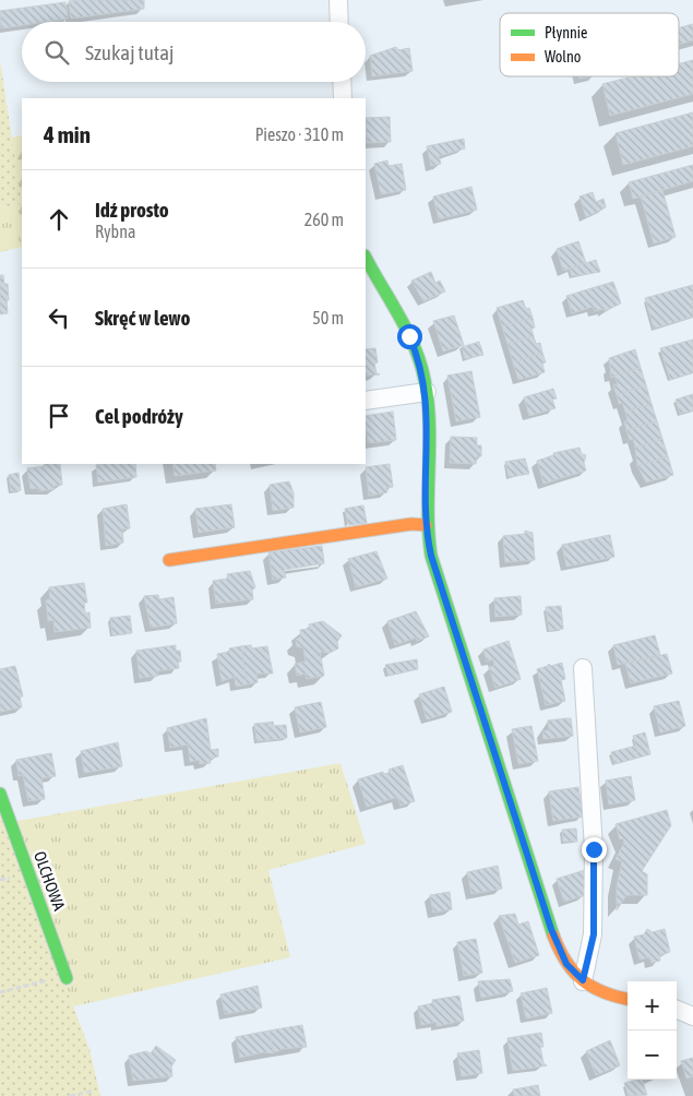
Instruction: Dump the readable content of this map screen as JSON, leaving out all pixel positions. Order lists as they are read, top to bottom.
{
  "streets": {
    "street": ["OLCHOWA"]
  },
  "legend": ["Płynnie", "Wolno"],
  "page": {
    "search": "Szukaj tutaj",
    "heading": ["4 min", "Pieszo · 310 m"],
    "list": [
      ["Idź prosto", "Rybna", "260 m"],
      ["Skręć w lewo", "50 m"],
      "Cel podróży"
    ],
    "map_buttons": ["+", "−"]
  }
}
